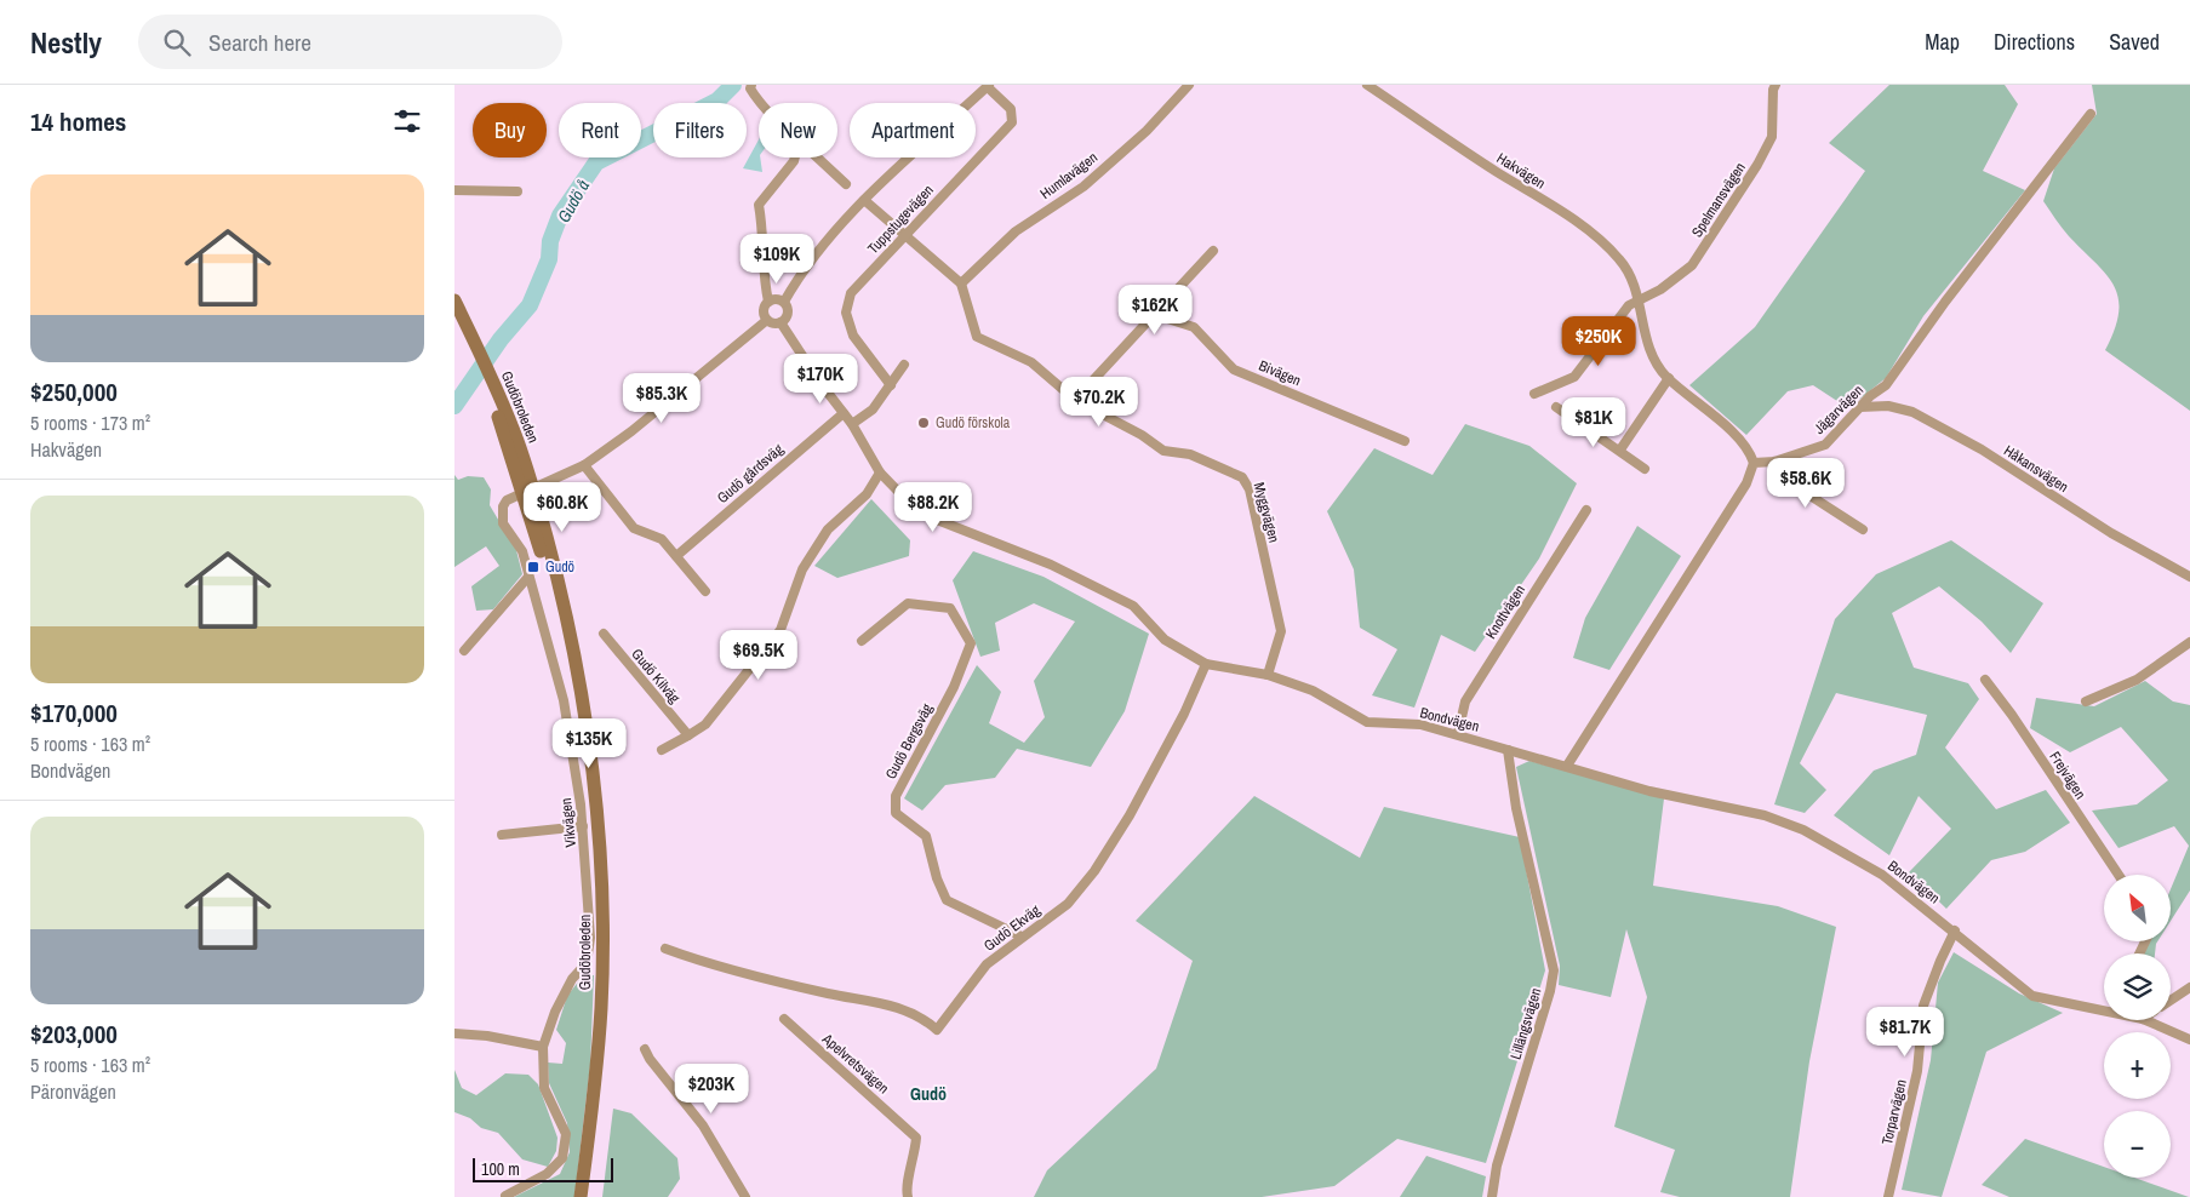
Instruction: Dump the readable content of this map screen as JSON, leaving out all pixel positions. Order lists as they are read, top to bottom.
{
  "streets": {
    "main road": ["Gudöbroleden"],
    "street": [
      "Hakvägen",
      "Humlavägen",
      "Spelmansvägen",
      "Tuppstugevägen",
      "Bivägen",
      "Jägarvägen",
      "Håkansvägen",
      "Gudö gårdsväg",
      "Myggvägen",
      "Knottvägen",
      "Gudö Kilväg",
      "Bondvägen",
      "Gudö Bergsväg",
      "Frejvägen",
      "Vikvägen",
      "Gudö Ekväg",
      "Lillängsvägen",
      "Apelvretsvägen",
      "Torparvägen"
    ]
  },
  "crossings": [
    ["Hakvägen", "Spelmansvägen"],
    ["Hakvägen", "Jägarvägen"],
    ["Humlavägen", "Myggvägen"],
    ["Gudöbroleden", "Vikvägen"],
    ["Jägarvägen", "Håkansvägen"],
    ["Gudö gårdsväg", "Bondvägen"],
    ["Myggvägen", "Bondvägen"],
    ["Knottvägen", "Bondvägen"],
    ["Bondvägen", "Gudö Ekväg"],
    ["Bondvägen", "Lillängsvägen"],
    ["Bondvägen", "Torparvägen"],
    ["Gudö Bergsväg", "Gudö Ekväg"]
  ],
  "districts": ["Gudö"],
  "water": ["Gudö å"],
  "places": {
    "other": ["Gudö förskola"],
    "transit": ["Gudö"]
  },
  "scale_bar": "100 m",
  "north": "top left",
  "page": {
    "header": "Nestly",
    "search": "Search here",
    "nav": ["Map", "Directions", "Saved"],
    "heading": "14 homes",
    "chip": [
      "Buy",
      "Rent",
      "Filters",
      "New",
      "Apartment"
    ],
    "list": [
      {
        "name": "$250,000",
        "note": "5 rooms · 173 m² · Hakvägen"
      },
      {
        "name": "$170,000",
        "note": "5 rooms · 163 m² · Bondvägen"
      },
      {
        "name": "$203,000",
        "note": "5 rooms · 163 m² · Päronvägen"
      }
    ],
    "price": [
      "$109K",
      "$162K",
      "$250K",
      "$170K",
      "$85.3K",
      "$70.2K",
      "$81K",
      "$58.6K",
      "$60.8K",
      "$88.2K",
      "$69.5K",
      "$135K",
      "$81.7K",
      "$203K"
    ],
    "map_buttons": ["+", "−"],
    "scale": "100 m"
  }
}
